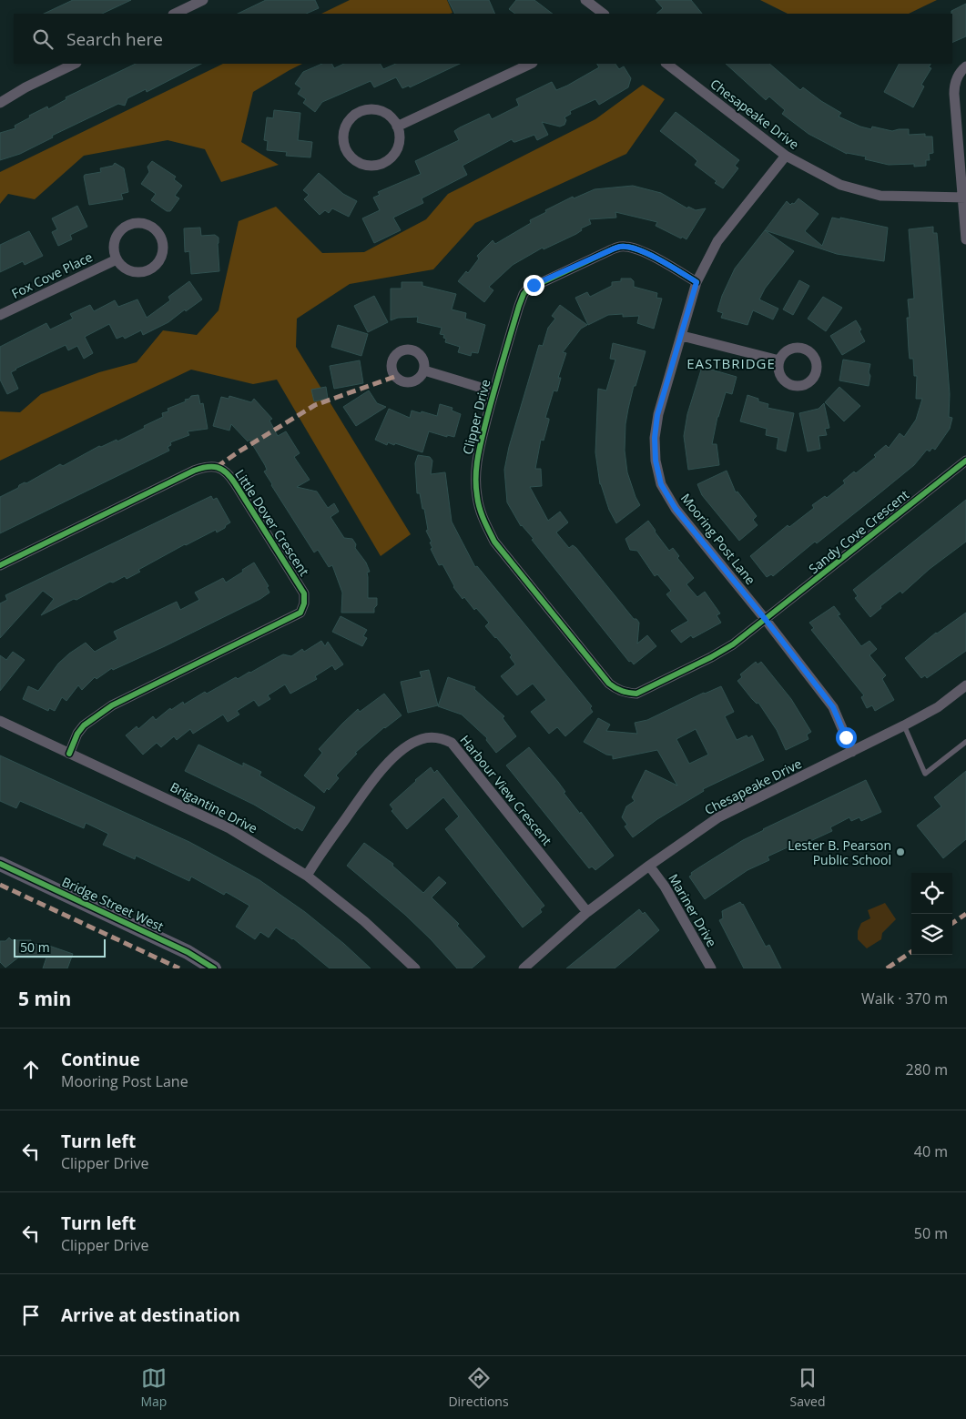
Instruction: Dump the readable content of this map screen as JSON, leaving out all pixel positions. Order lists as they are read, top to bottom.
{
  "streets": {
    "main road": ["Bridge Street West"],
    "street": [
      "Chesapeake Drive",
      "Fox Cove Place",
      "Clipper Drive",
      "Little Dover Crescent",
      "Sandy Cove Crescent",
      "Mooring Post Lane",
      "Harbour View Crescent",
      "Brigantine Drive",
      "Mariner Drive"
    ]
  },
  "crossings": [
    ["Chesapeake Drive", "Mooring Post Lane"],
    ["Chesapeake Drive", "Harbour View Crescent"],
    ["Chesapeake Drive", "Mariner Drive"],
    ["Clipper Drive", "Sandy Cove Crescent"],
    ["Clipper Drive", "Mooring Post Lane"],
    ["Little Dover Crescent", "Brigantine Drive"],
    ["Sandy Cove Crescent", "Mooring Post Lane"],
    ["Harbour View Crescent", "Brigantine Drive"]
  ],
  "districts": ["EASTBRIDGE"],
  "places": ["Lester B. Pearson Public School"],
  "scale_bar": "50 m",
  "page": {
    "search": "Search here",
    "scale": "50 m",
    "heading": ["5 min", "Walk · 370 m"],
    "list": [
      ["Continue", "Mooring Post Lane", "280 m"],
      ["Turn left", "Clipper Drive", "40 m"],
      ["Turn left", "Clipper Drive", "50 m"],
      "Arrive at destination"
    ],
    "nav": ["Map", "Directions", "Saved"]
  }
}
